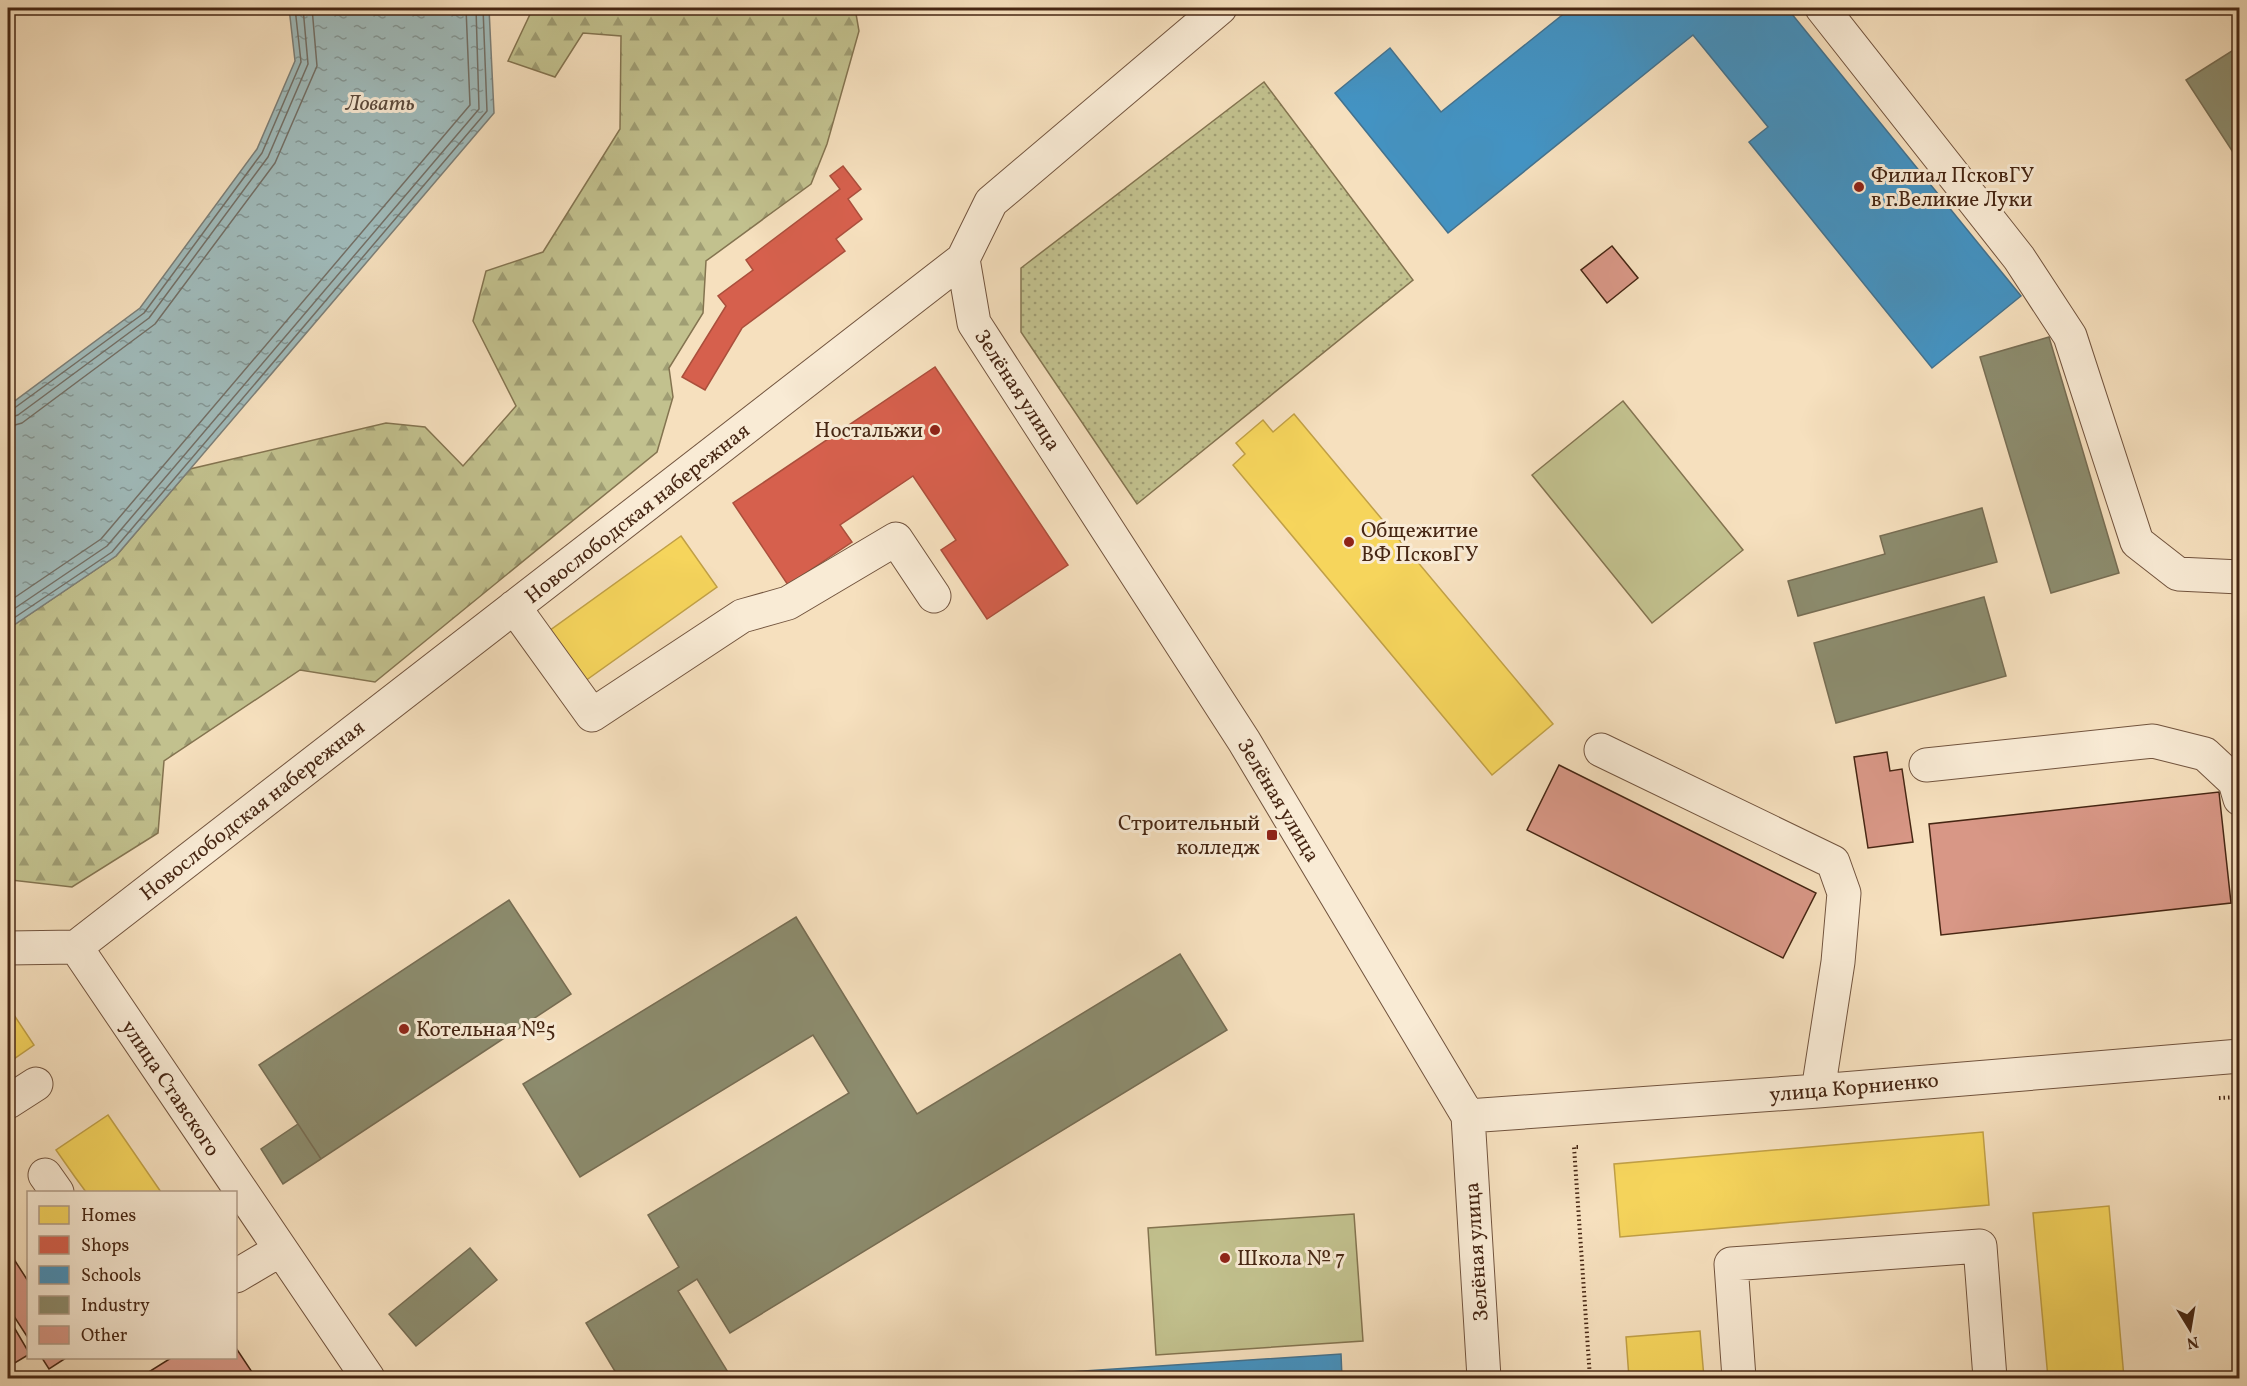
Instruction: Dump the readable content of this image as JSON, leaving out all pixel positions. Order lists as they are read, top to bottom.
{
  "streets": {
    "street": [
      "Зелёная улица",
      "Новослободская набережная",
      "улица Корниенко",
      "улица Ставского"
    ]
  },
  "crossings": [
    ["Зелёная улица", "Новослободская набережная"],
    ["Зелёная улица", "улица Корниенко"],
    ["Новослободская набережная", "улица Ставского"]
  ],
  "water": ["Ловать"],
  "places": {
    "other": [
      "Филиал ПсковГУ в г.Великие Луки",
      "Ностальжи",
      "Общежитие ВФ ПсковГУ",
      "Котельная №5",
      "Школа № 7"
    ],
    "transit": ["Строительный колледж"]
  },
  "legend": [
    "Homes",
    "Shops",
    "Schools",
    "Industry",
    "Other"
  ],
  "north": "bottom"
}
